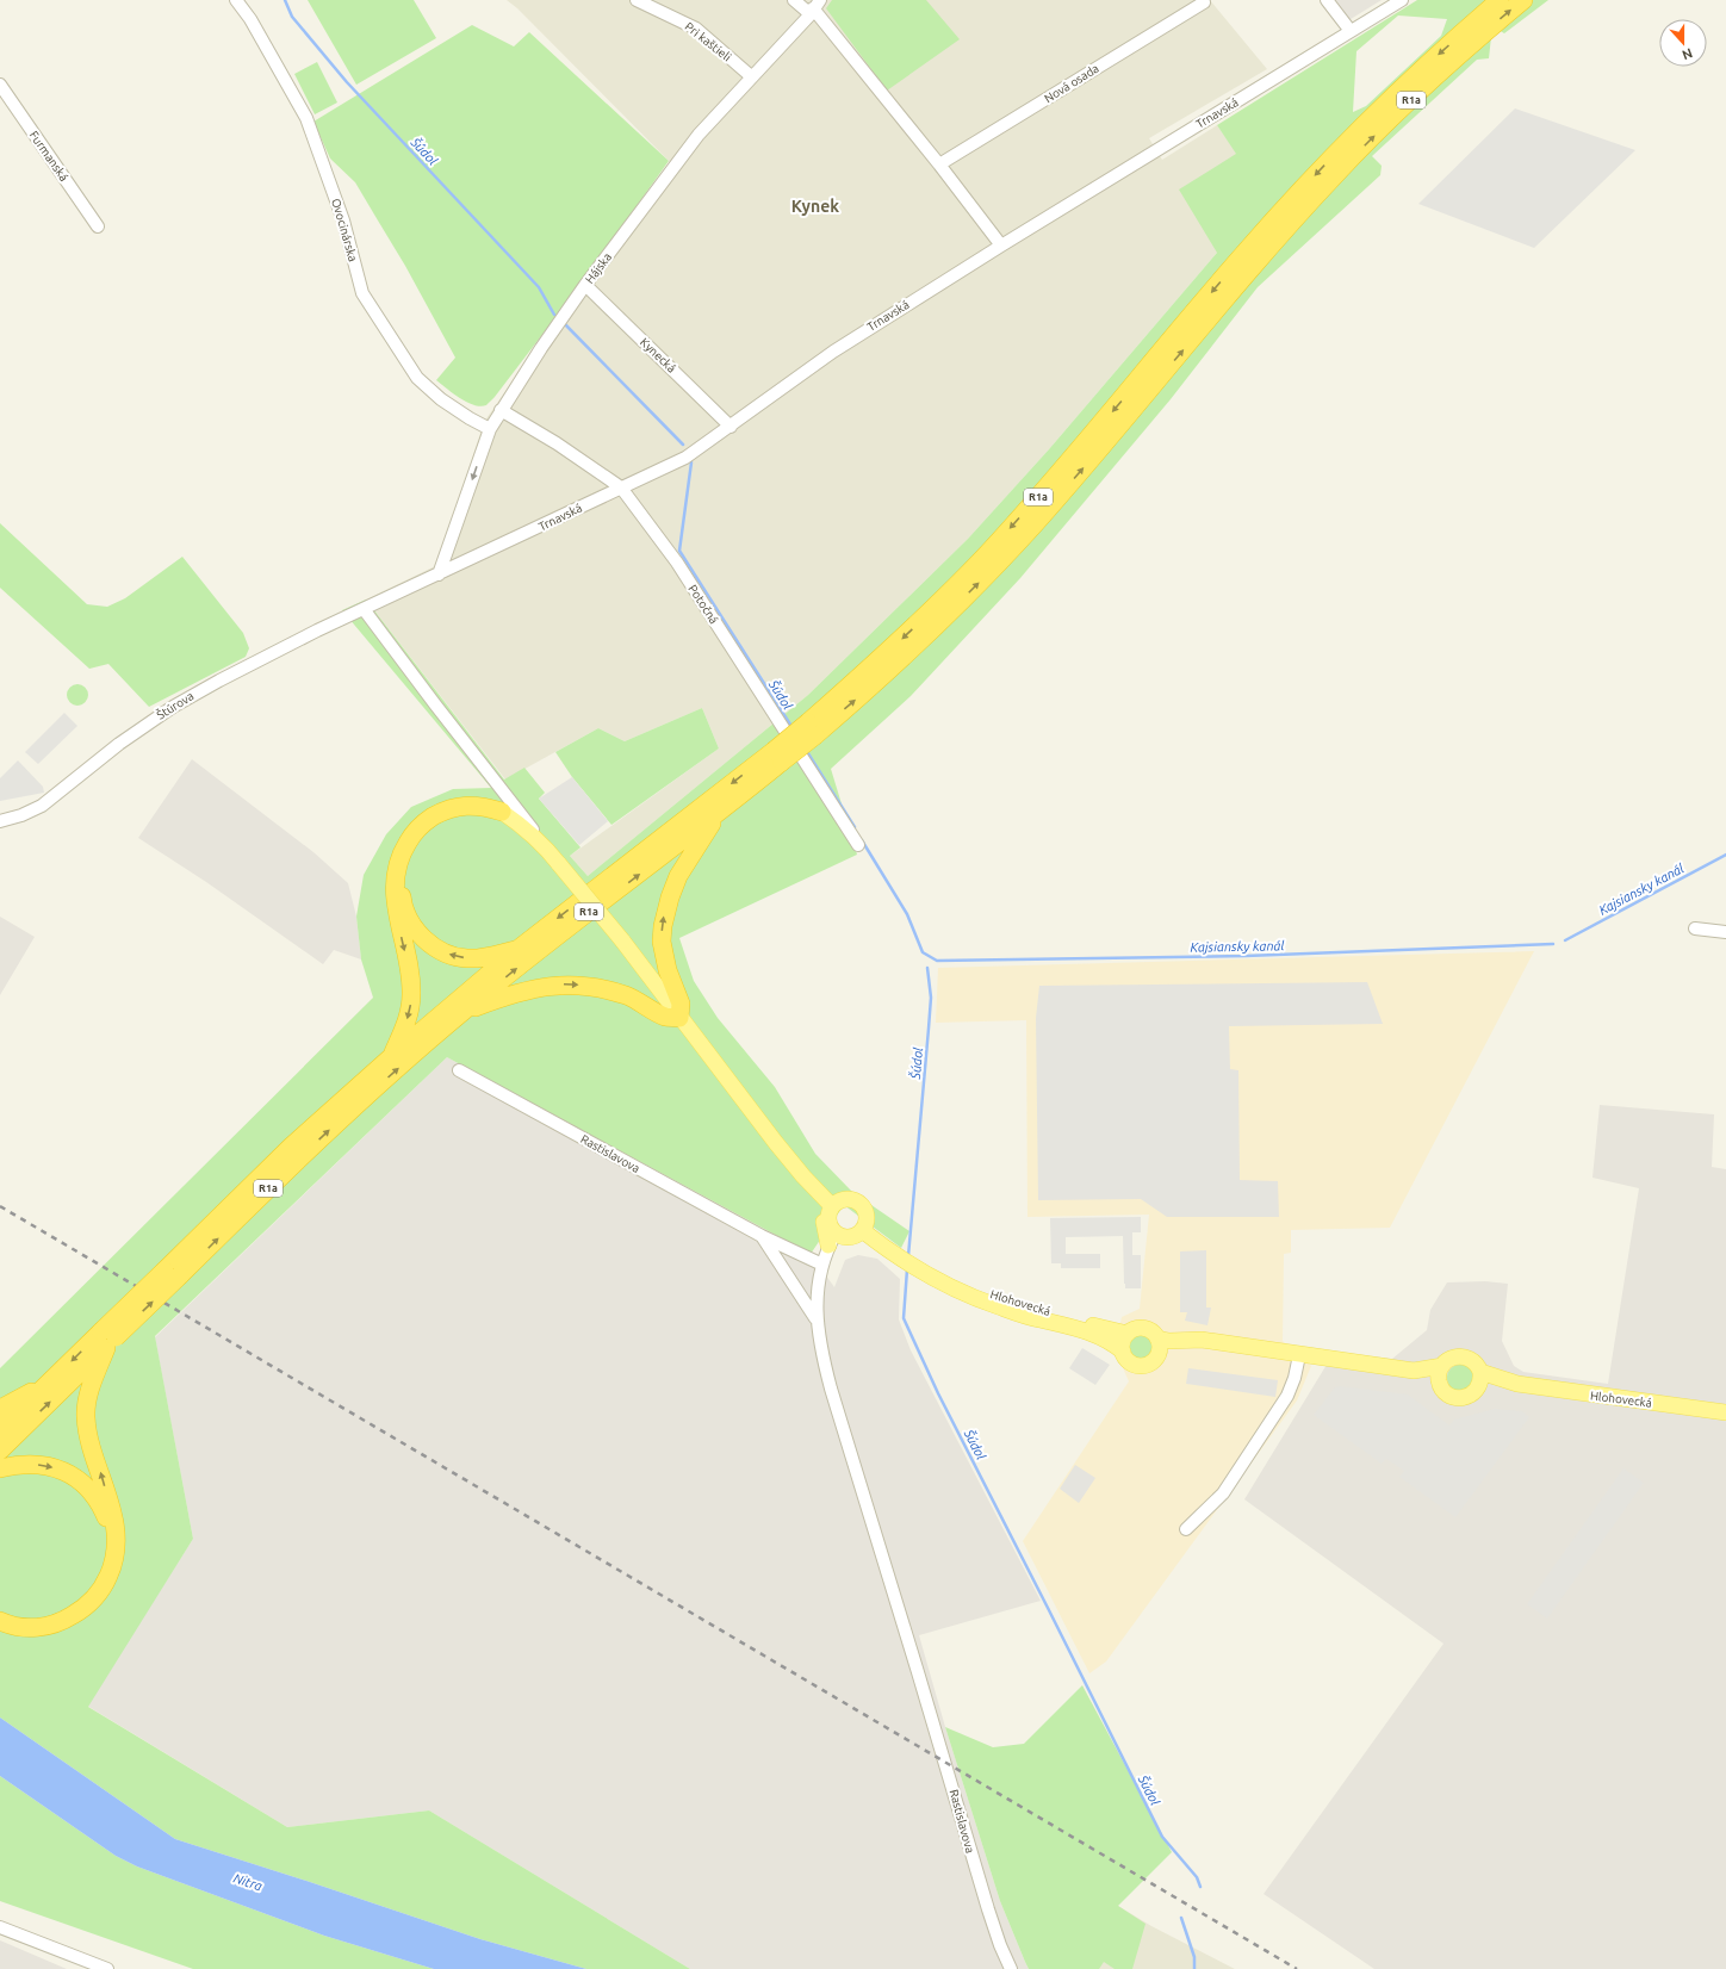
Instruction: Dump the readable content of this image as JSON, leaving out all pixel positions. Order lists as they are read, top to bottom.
{
  "streets": {
    "highway": ["R1a"],
    "main road": ["Hlohovecká"],
    "street": [
      "Pri kaštieli",
      "Nová osada",
      "Trnavská",
      "Furmanská",
      "Ovocinárska",
      "Hájska",
      "Kynecká",
      "Potočná",
      "Štúrova",
      "Rastislavova"
    ]
  },
  "crossings": [
    ["Pri kaštieli", "Hájska"],
    ["Trnavská", "Hájska"],
    ["Trnavská", "Kynecká"],
    ["Trnavská", "Potočná"],
    ["Trnavská", "Štúrova"],
    ["Ovocinárska", "Hájska"],
    ["Hájska", "Kynecká"],
    ["Hájska", "Potočná"]
  ],
  "districts": ["Kynek"],
  "water": ["Šúdol", "Kajsiansky kanál", "Nitra"],
  "north": "bottom"
}
